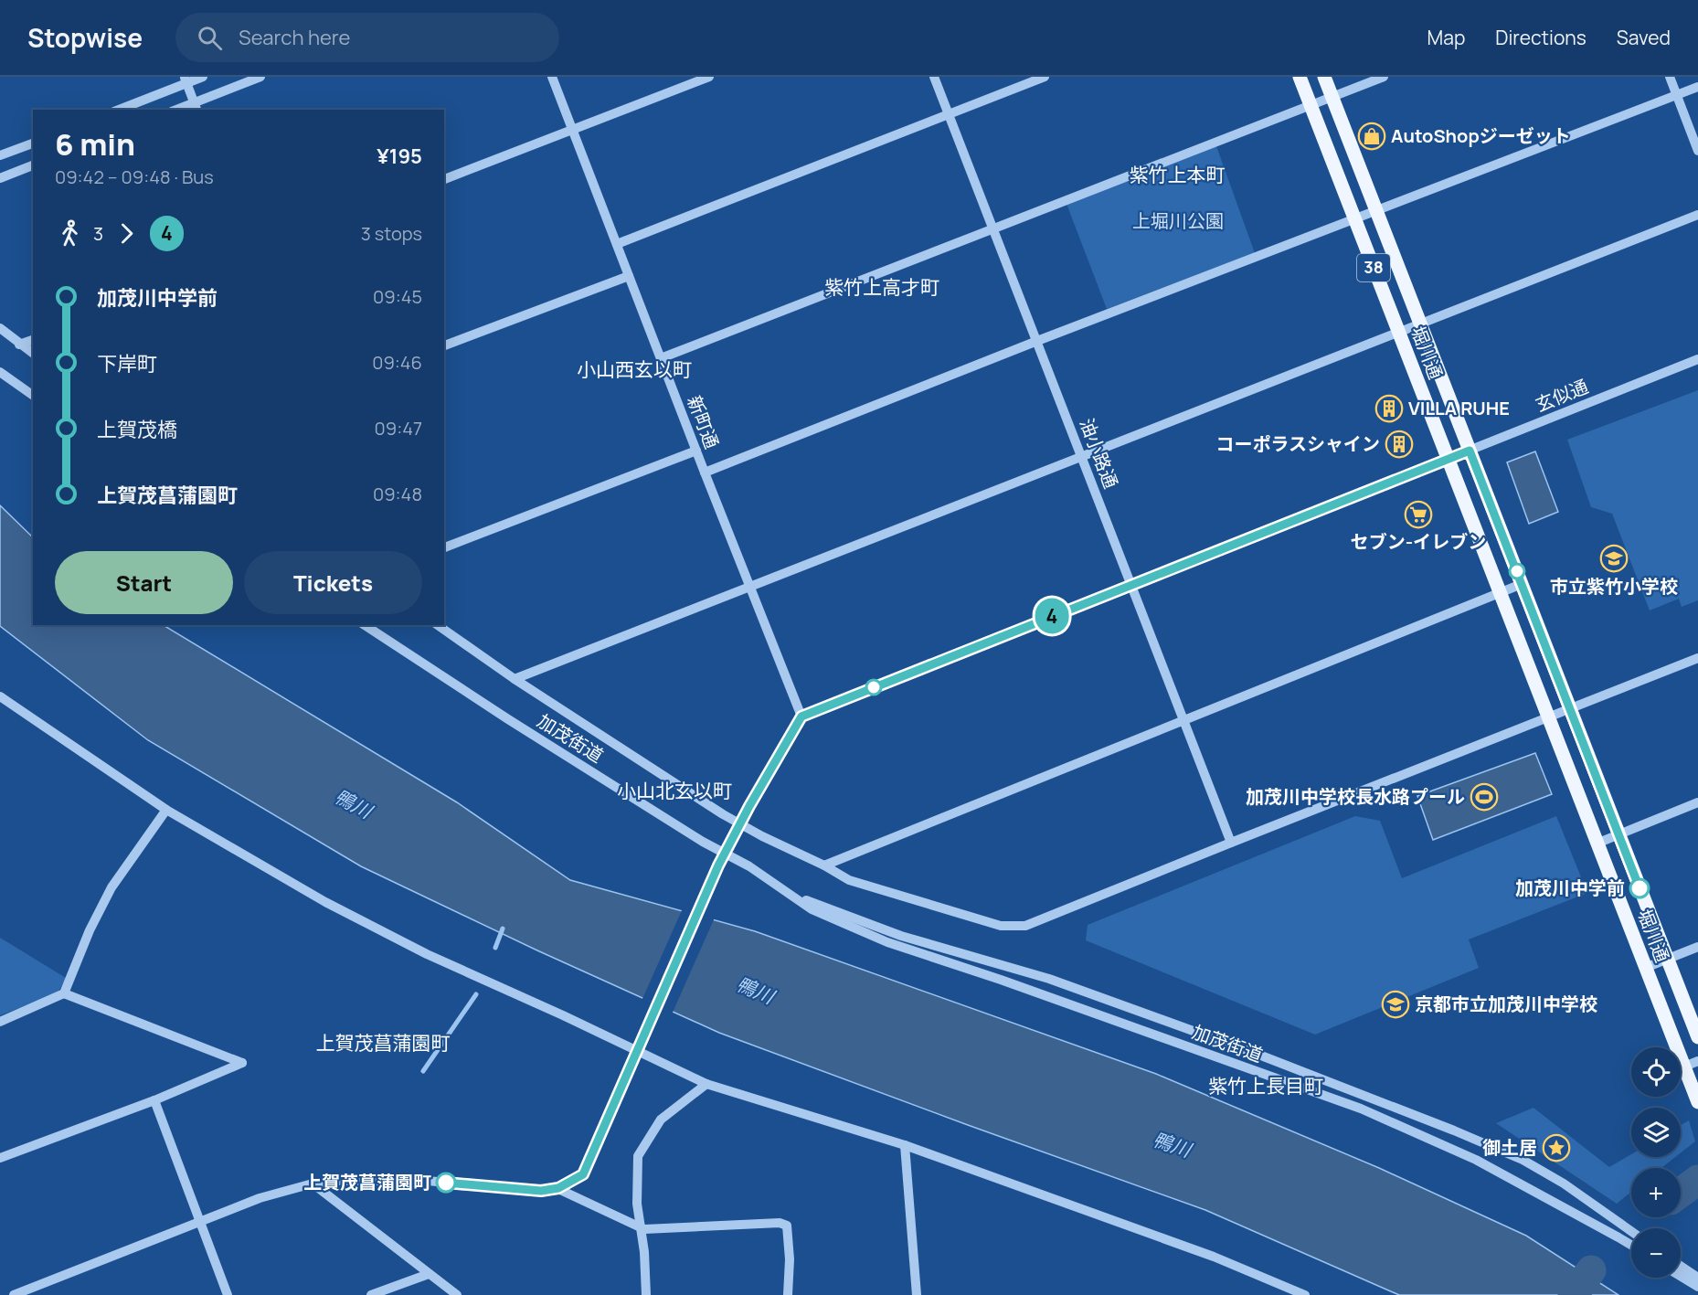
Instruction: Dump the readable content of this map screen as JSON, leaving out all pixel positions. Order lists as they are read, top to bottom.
{
  "streets": {
    "main road": ["38", "堀川通"],
    "street": [
      "玄似通",
      "新町通",
      "油小路通",
      "加茂街道"
    ]
  },
  "crossings": [
    ["堀川通", "玄似通"],
    ["玄似通", "新町通"],
    ["玄似通", "油小路通"]
  ],
  "districts": [
    "紫竹上本町",
    "紫竹上高才町",
    "小山西玄以町",
    "小山北玄以町",
    "上賀茂菖蒲園町",
    "紫竹上長目町"
  ],
  "water": ["鴨川"],
  "parks": ["上堀川公園"],
  "places": {
    "shop": ["AutoShopジーゼット"],
    "building": ["VILLA RUHE", "コーポラスシャイン"],
    "supermarket": ["セブン-イレブン"],
    "school or university": ["市立紫竹小学校", "京都市立加茂川中学校"],
    "sports": ["加茂川中学校長水路プール"],
    "other": ["加茂川中学前", "上賀茂菖蒲園町"],
    "place": ["御土居"]
  },
  "lines": ["bus line 4"],
  "page": {
    "header": "Stopwise",
    "search": "Search here",
    "nav": ["Map", "Directions", "Saved"],
    "on_map": "4",
    "heading": ["6 min", "09:42 – 09:48 · Bus", "¥195"],
    "legs": ["3", "4", "3 stops"],
    "list": [
      {
        "name": "加茂川中学前",
        "value": "09:45"
      },
      {
        "name": "下岸町",
        "value": "09:46"
      },
      {
        "name": "上賀茂橋",
        "value": "09:47"
      },
      {
        "name": "上賀茂菖蒲園町",
        "value": "09:48"
      }
    ],
    "buttons": ["Start", "Tickets"],
    "map_buttons": ["+", "−"]
  }
}
